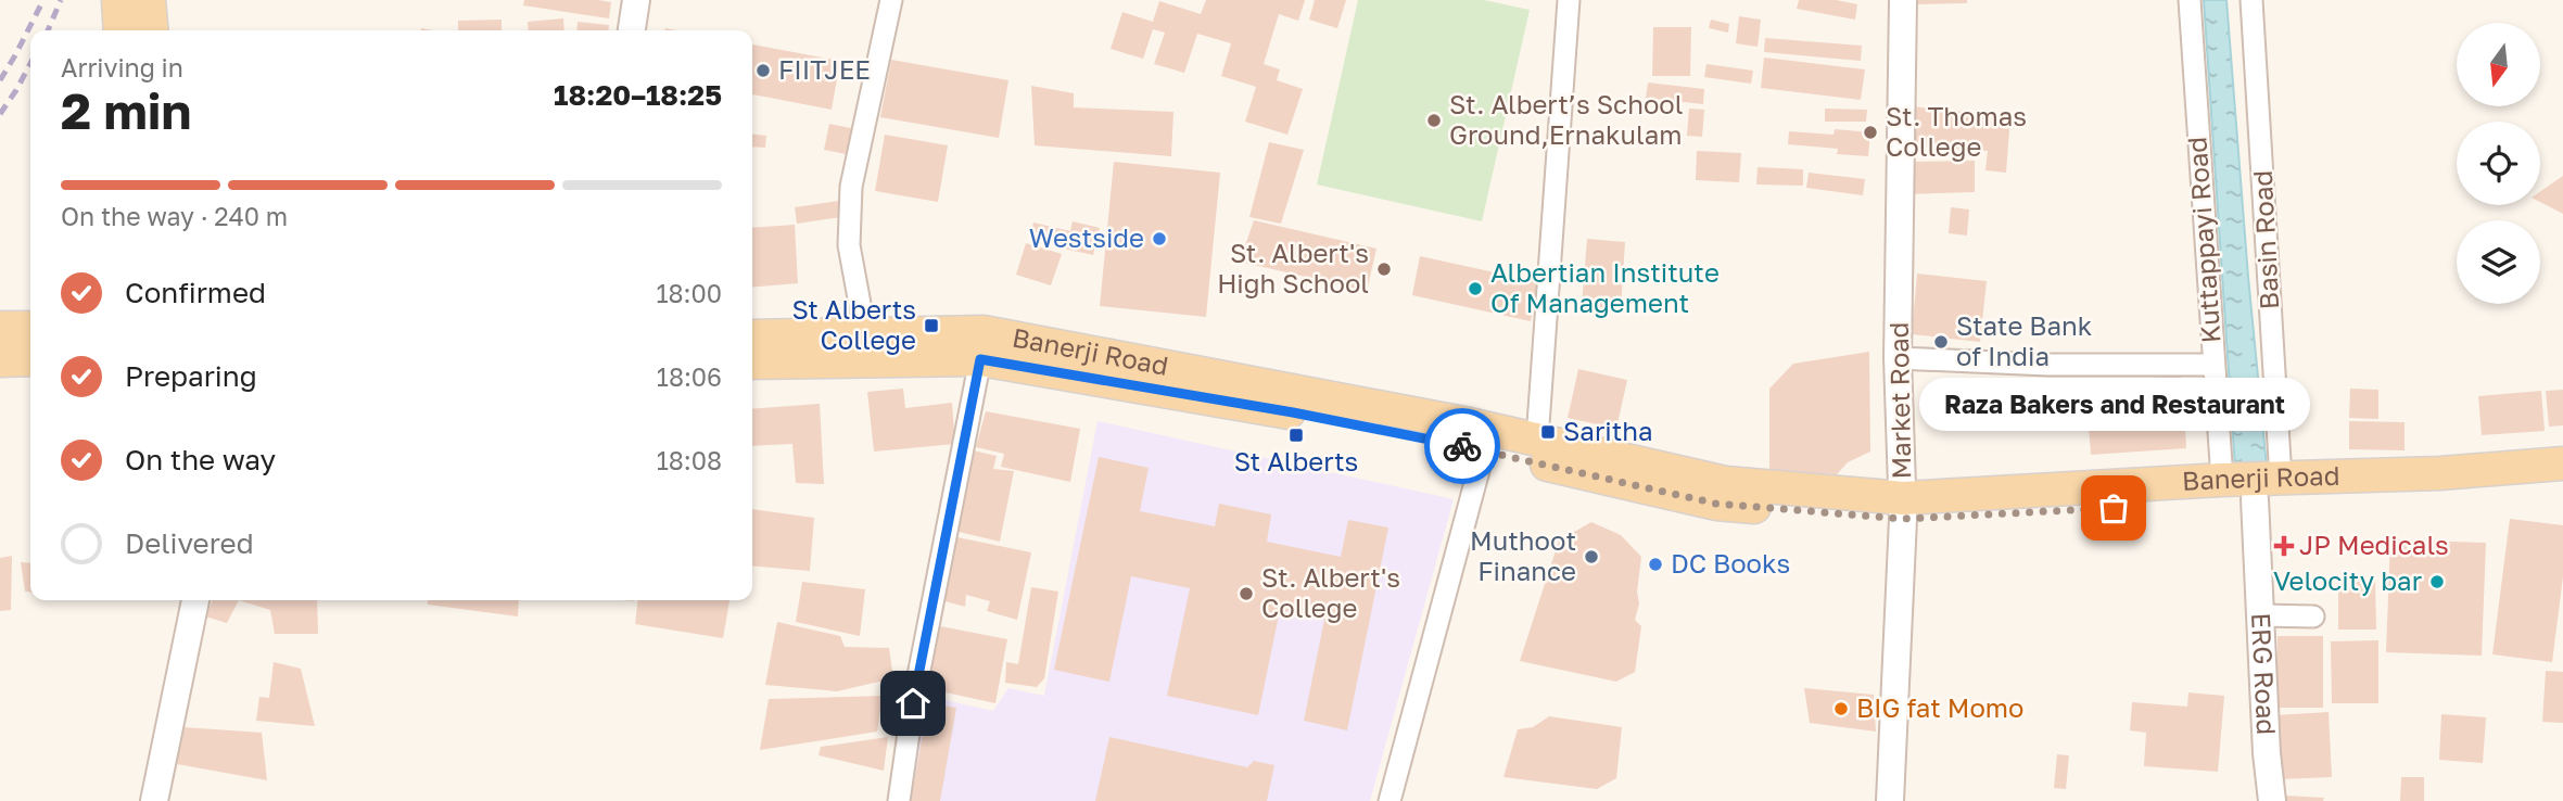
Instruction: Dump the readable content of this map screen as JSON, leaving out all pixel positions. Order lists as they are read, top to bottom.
{
  "streets": {
    "main road": ["Banerji Road"],
    "street": [
      "Kuttappayi Road",
      "Basin Road",
      "Market Road",
      "ERG Road"
    ]
  },
  "crossings": [
    ["Kuttappayi Road", "Basin Road"],
    ["Kuttappayi Road", "Banerji Road"],
    ["Kuttappayi Road", "ERG Road"],
    ["Basin Road", "Banerji Road"],
    ["Basin Road", "ERG Road"],
    ["Banerji Road", "Market Road"],
    ["Banerji Road", "ERG Road"]
  ],
  "places": {
    "other": [
      "FIITJEE",
      "St. Albert’s School Ground,Ernakulam",
      "St. Thomas College",
      "Westside",
      "St. Albert's High School",
      "Albertian Institute Of Management",
      "State Bank of India",
      "Raza Bakers and Restaurant",
      "Muthoot Finance",
      "DC Books",
      "Velocity bar",
      "St. Albert's College",
      "BIG fat Momo"
    ],
    "transit": ["St Alberts College", "Saritha", "St Alberts"],
    "health": ["JP Medicals"]
  },
  "north": "bottom",
  "page": {
    "heading": ["2 min", "Arriving in", "18:20–18:25"],
    "bar": "On the way · 240 m",
    "list": [
      ["Confirmed", "18:00"],
      ["Preparing", "18:06"],
      ["On the way", "18:08"],
      "Delivered"
    ],
    "bubble": "Raza Bakers and Restaurant"
  }
}
